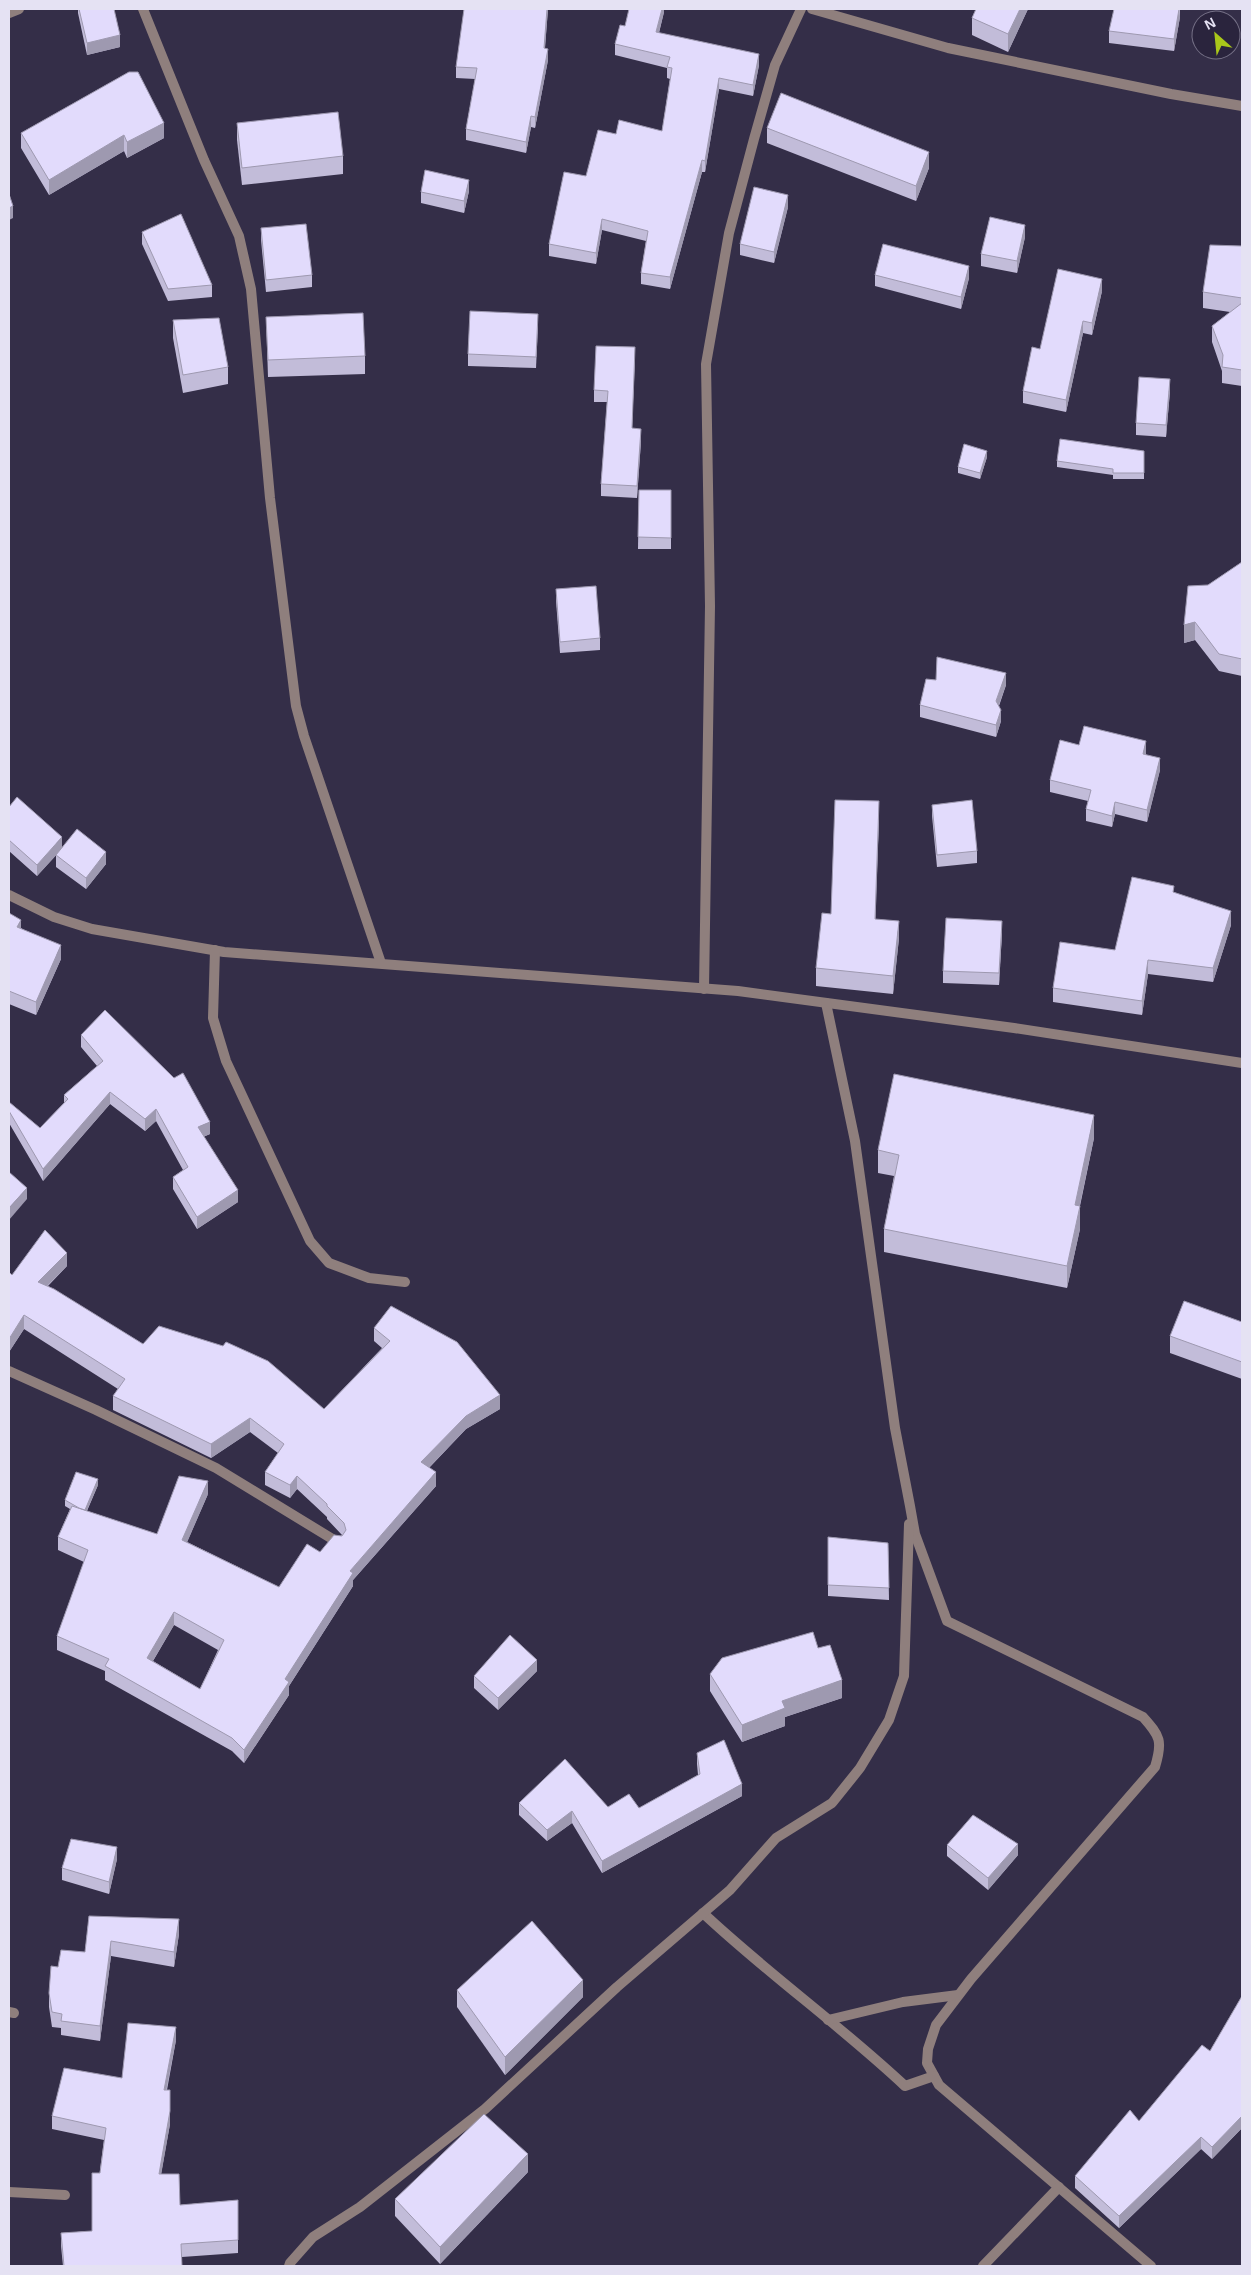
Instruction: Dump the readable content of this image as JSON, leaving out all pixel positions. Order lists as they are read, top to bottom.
{
  "north": "top left"
}
